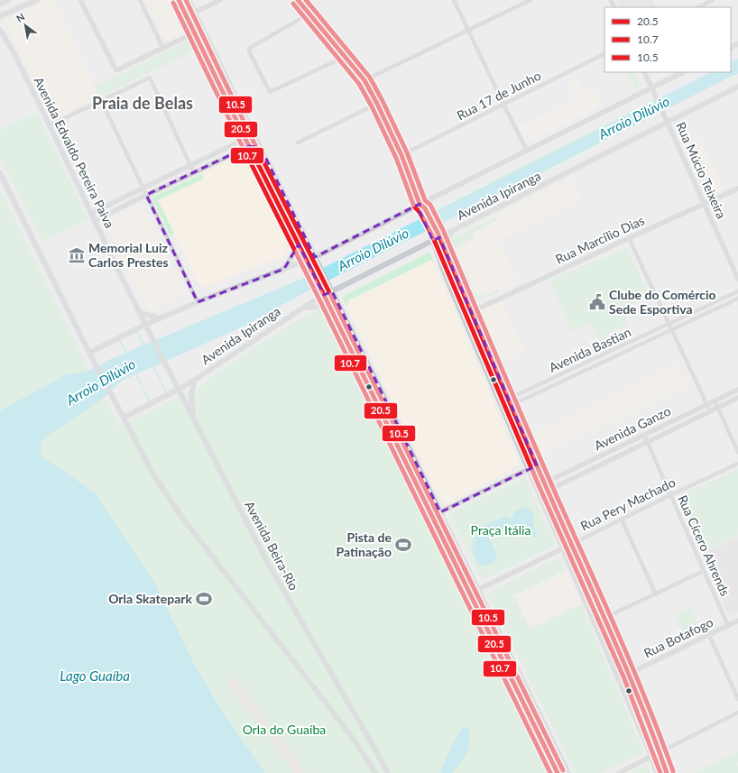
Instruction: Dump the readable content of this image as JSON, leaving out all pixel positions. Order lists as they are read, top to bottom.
{
  "streets": {
    "main road": ["Avenida Edvaldo Pereira Paiva", "Avenida Ipiranga", "Avenida Beira-Rio"],
    "street": [
      "Rua 17 de Junho",
      "Rua Múcio Teixeira",
      "Rua Marcílio Dias",
      "Avenida Bastian",
      "Avenida Ganzo",
      "Rua Pery Machado",
      "Rua Cícero Ahrends",
      "Rua Botafogo"
    ]
  },
  "crossings": [
    ["Avenida Edvaldo Pereira Paiva", "Avenida Beira-Rio"],
    ["Rua Múcio Teixeira", "Avenida Ipiranga"],
    ["Rua Múcio Teixeira", "Rua Marcílio Dias"],
    ["Avenida Ipiranga", "Avenida Beira-Rio"],
    ["Avenida Ganzo", "Rua Cícero Ahrends"],
    ["Rua Pery Machado", "Rua Cícero Ahrends"],
    ["Rua Cícero Ahrends", "Rua Botafogo"]
  ],
  "districts": ["Praia de Belas"],
  "water": ["Arroio Dilúvio", "Lago Guaíba"],
  "parks": ["Praça Itália", "Orla do Guaíba"],
  "places": {
    "museum": ["Memorial Luiz Carlos Prestes"],
    "public building": ["Clube do Comércio Sede Esportiva"],
    "sports": ["Pista de Patinação", "Orla Skatepark"]
  },
  "lines": ["transit line 20.5", "transit line 10.5", "transit line 10.7"],
  "legend": ["20.5", "10.7", "10.5"],
  "north": "top left"
}
